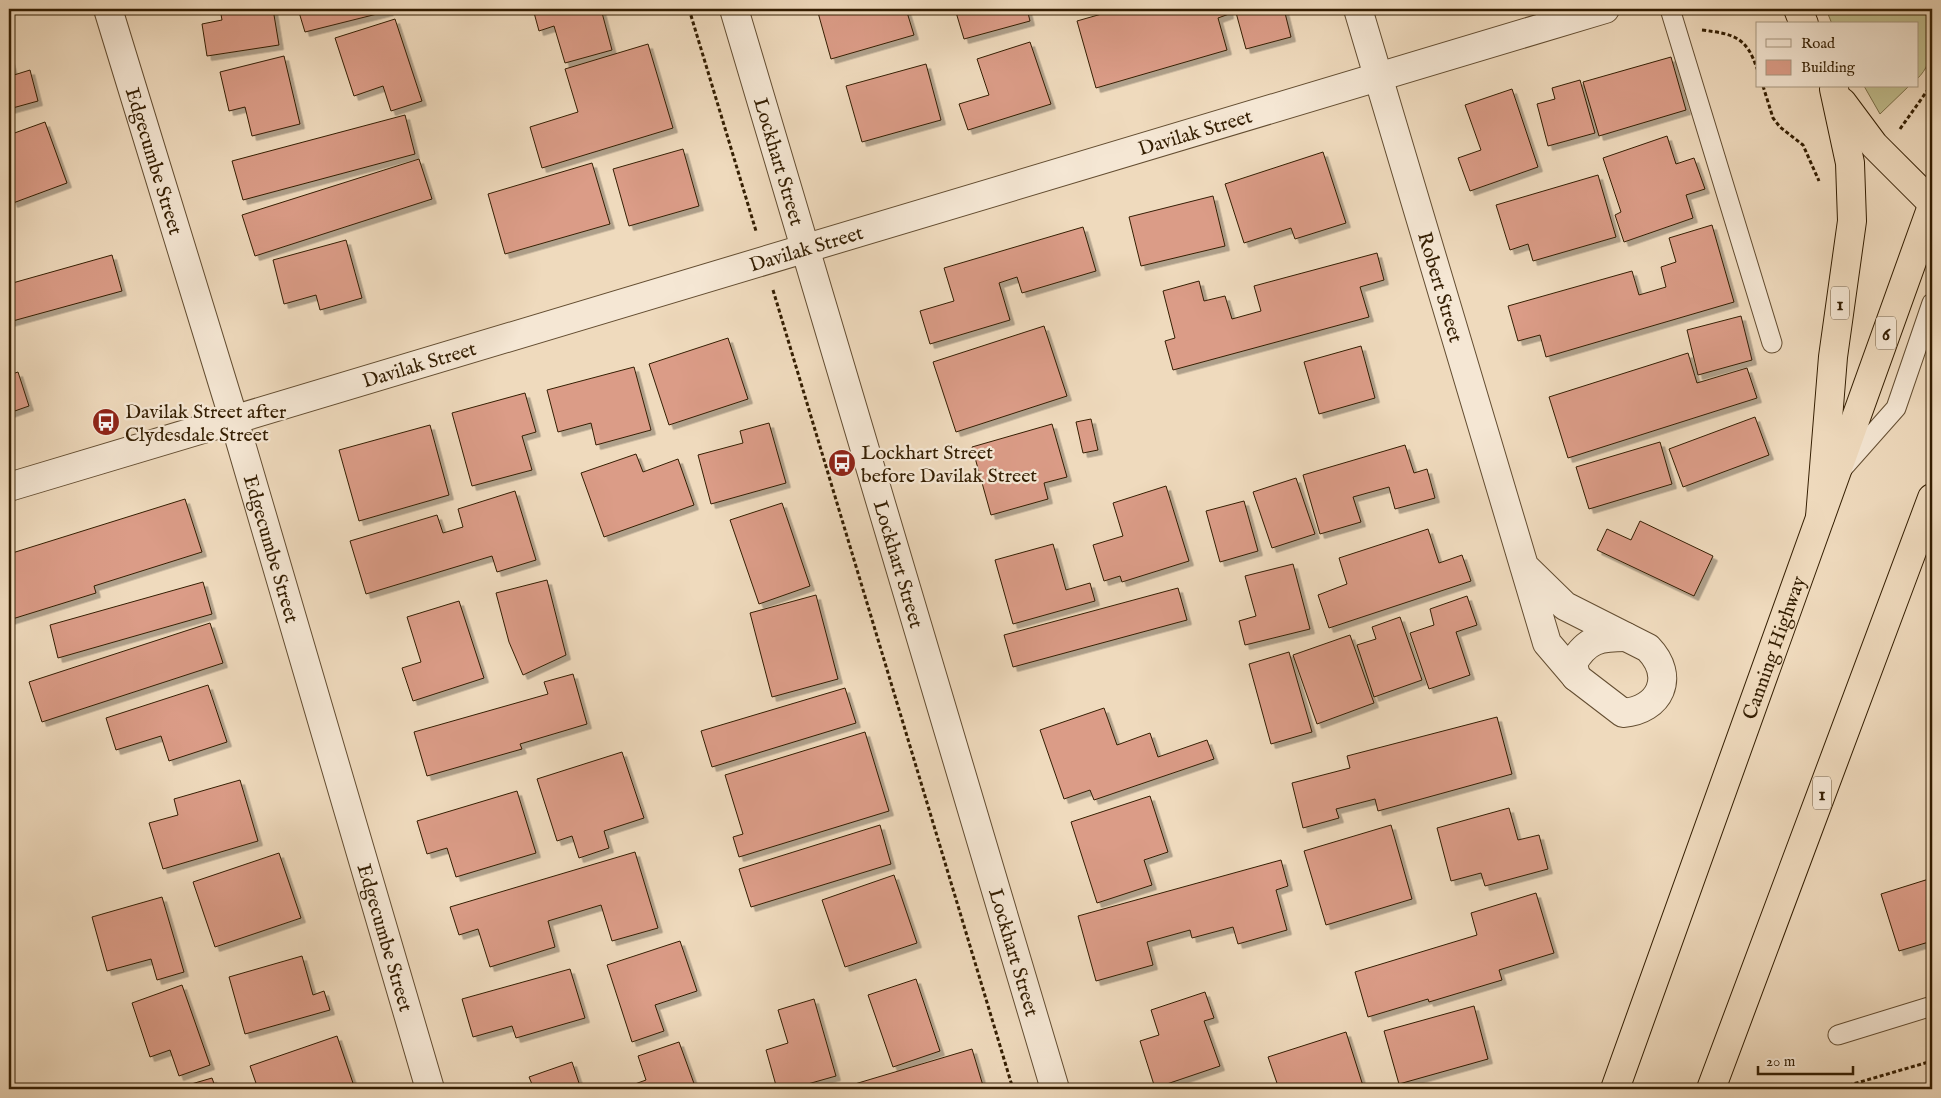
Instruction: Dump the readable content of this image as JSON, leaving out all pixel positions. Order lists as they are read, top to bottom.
{
  "streets": {
    "highway": ["1", "6", "Canning Highway"],
    "street": [
      "Davilak Street",
      "Edgecumbe Street",
      "Lockhart Street",
      "Robert Street"
    ]
  },
  "crossings": [
    ["Davilak Street", "Edgecumbe Street"],
    ["Davilak Street", "Lockhart Street"],
    ["Davilak Street", "Robert Street"],
    ["1", "Canning Highway"]
  ],
  "places": {
    "bus stop": ["Davilak Street after Clydesdale Street", "Lockhart Street before Davilak Street"]
  },
  "legend": ["Road", "Building"],
  "scale_bar": "20 m"
}
